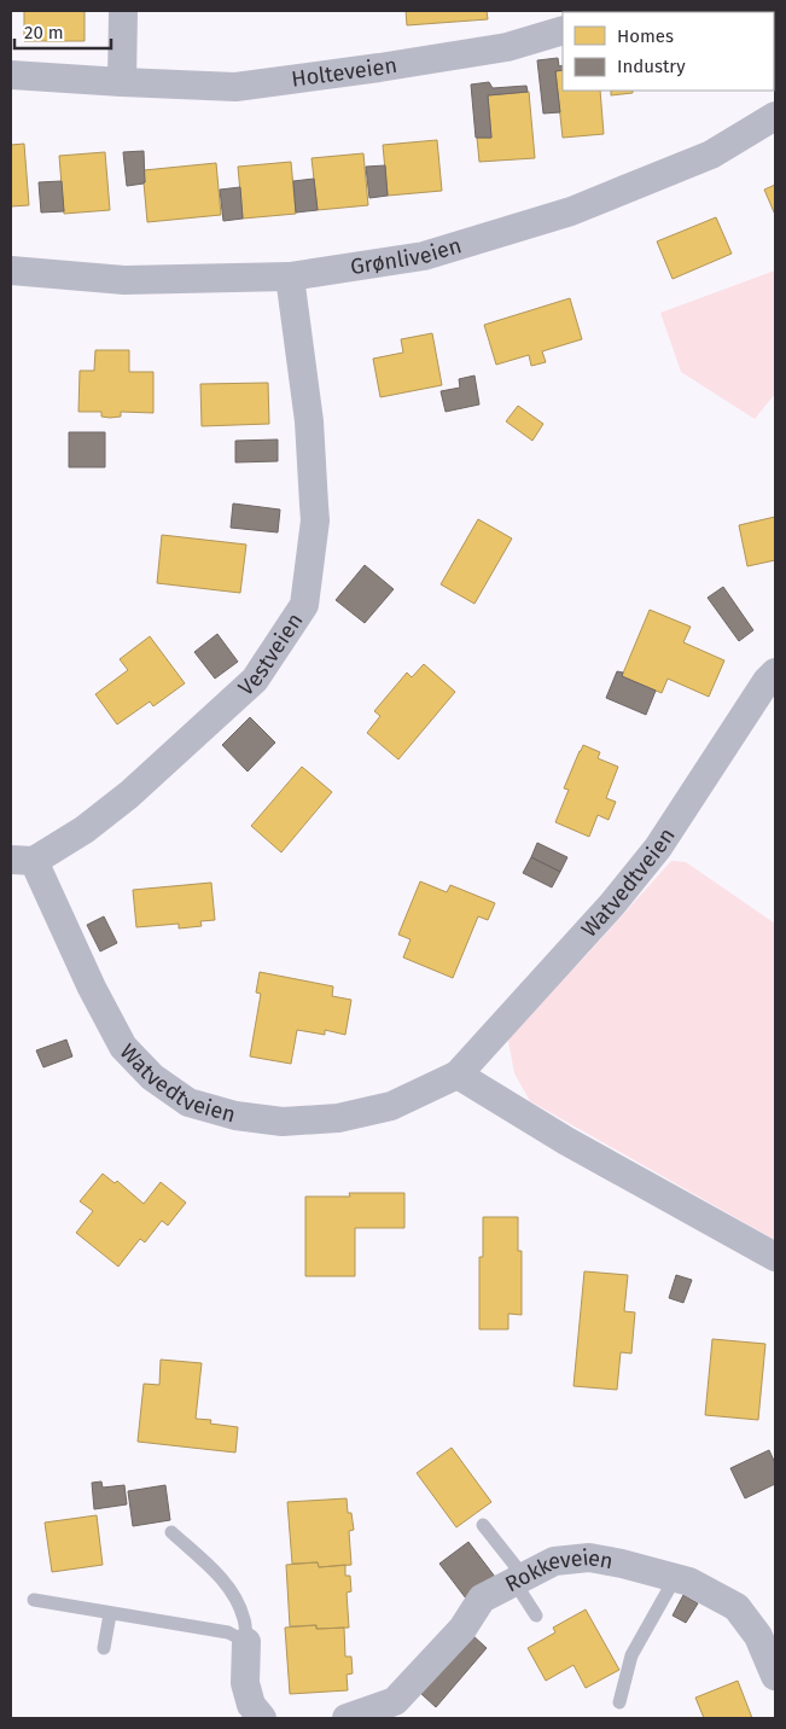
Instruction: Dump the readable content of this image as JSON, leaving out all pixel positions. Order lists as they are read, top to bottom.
{
  "streets": {
    "street": [
      "Holteveien",
      "Grønliveien",
      "Vestveien",
      "Watvedtveien",
      "Rokkeveien"
    ]
  },
  "crossings": [
    ["Grønliveien", "Vestveien"],
    ["Vestveien", "Watvedtveien"]
  ],
  "legend": ["Homes", "Industry"],
  "scale_bar": "20 m"
}
